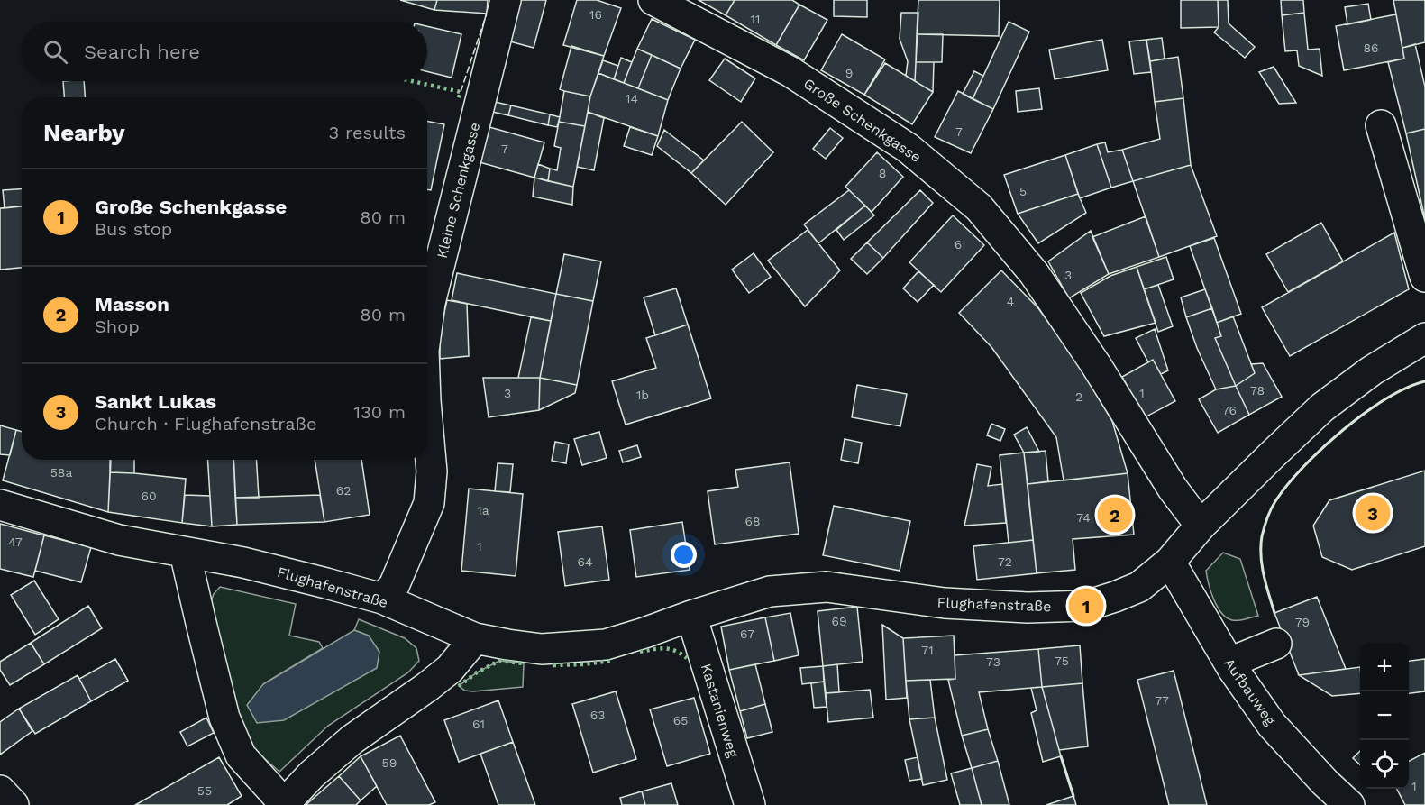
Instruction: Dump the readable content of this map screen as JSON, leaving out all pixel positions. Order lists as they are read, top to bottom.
{
  "streets": {
    "street": [
      "Große Schenkgasse",
      "Kleine Schenkgasse",
      "Flughafenstraße",
      "Aufbauweg",
      "Kastanienweg"
    ]
  },
  "crossings": [
    ["Große Schenkgasse", "Flughafenstraße"],
    ["Kleine Schenkgasse", "Flughafenstraße"],
    ["Flughafenstraße", "Aufbauweg"],
    ["Flughafenstraße", "Kastanienweg"]
  ],
  "house_numbers": [
    "16",
    "11",
    "86",
    "9",
    "14",
    "7",
    "7",
    "8",
    "5",
    "6",
    "3",
    "4",
    "78",
    "3",
    "1",
    "1b",
    "2",
    "76",
    "58a",
    "62",
    "60",
    "1a",
    "74",
    "68",
    "47",
    "1",
    "64",
    "72",
    "69",
    "79",
    "67",
    "71",
    "75",
    "73",
    "77",
    "63",
    "65",
    "61",
    "59",
    "1",
    "55"
  ],
  "page": {
    "search": "Search here",
    "heading": ["Nearby", "3 results"],
    "list": [
      {
        "mark": "1",
        "name": "Große Schenkgasse",
        "note": "Bus stop",
        "value": "80 m"
      },
      {
        "mark": "2",
        "name": "Masson",
        "note": "Shop",
        "value": "80 m"
      },
      {
        "mark": "3",
        "name": "Sankt Lukas",
        "note": "Church · Flughafenstraße",
        "value": "130 m"
      }
    ],
    "pins": ["3", "2", "1"],
    "map_buttons": ["+", "−"]
  }
}
